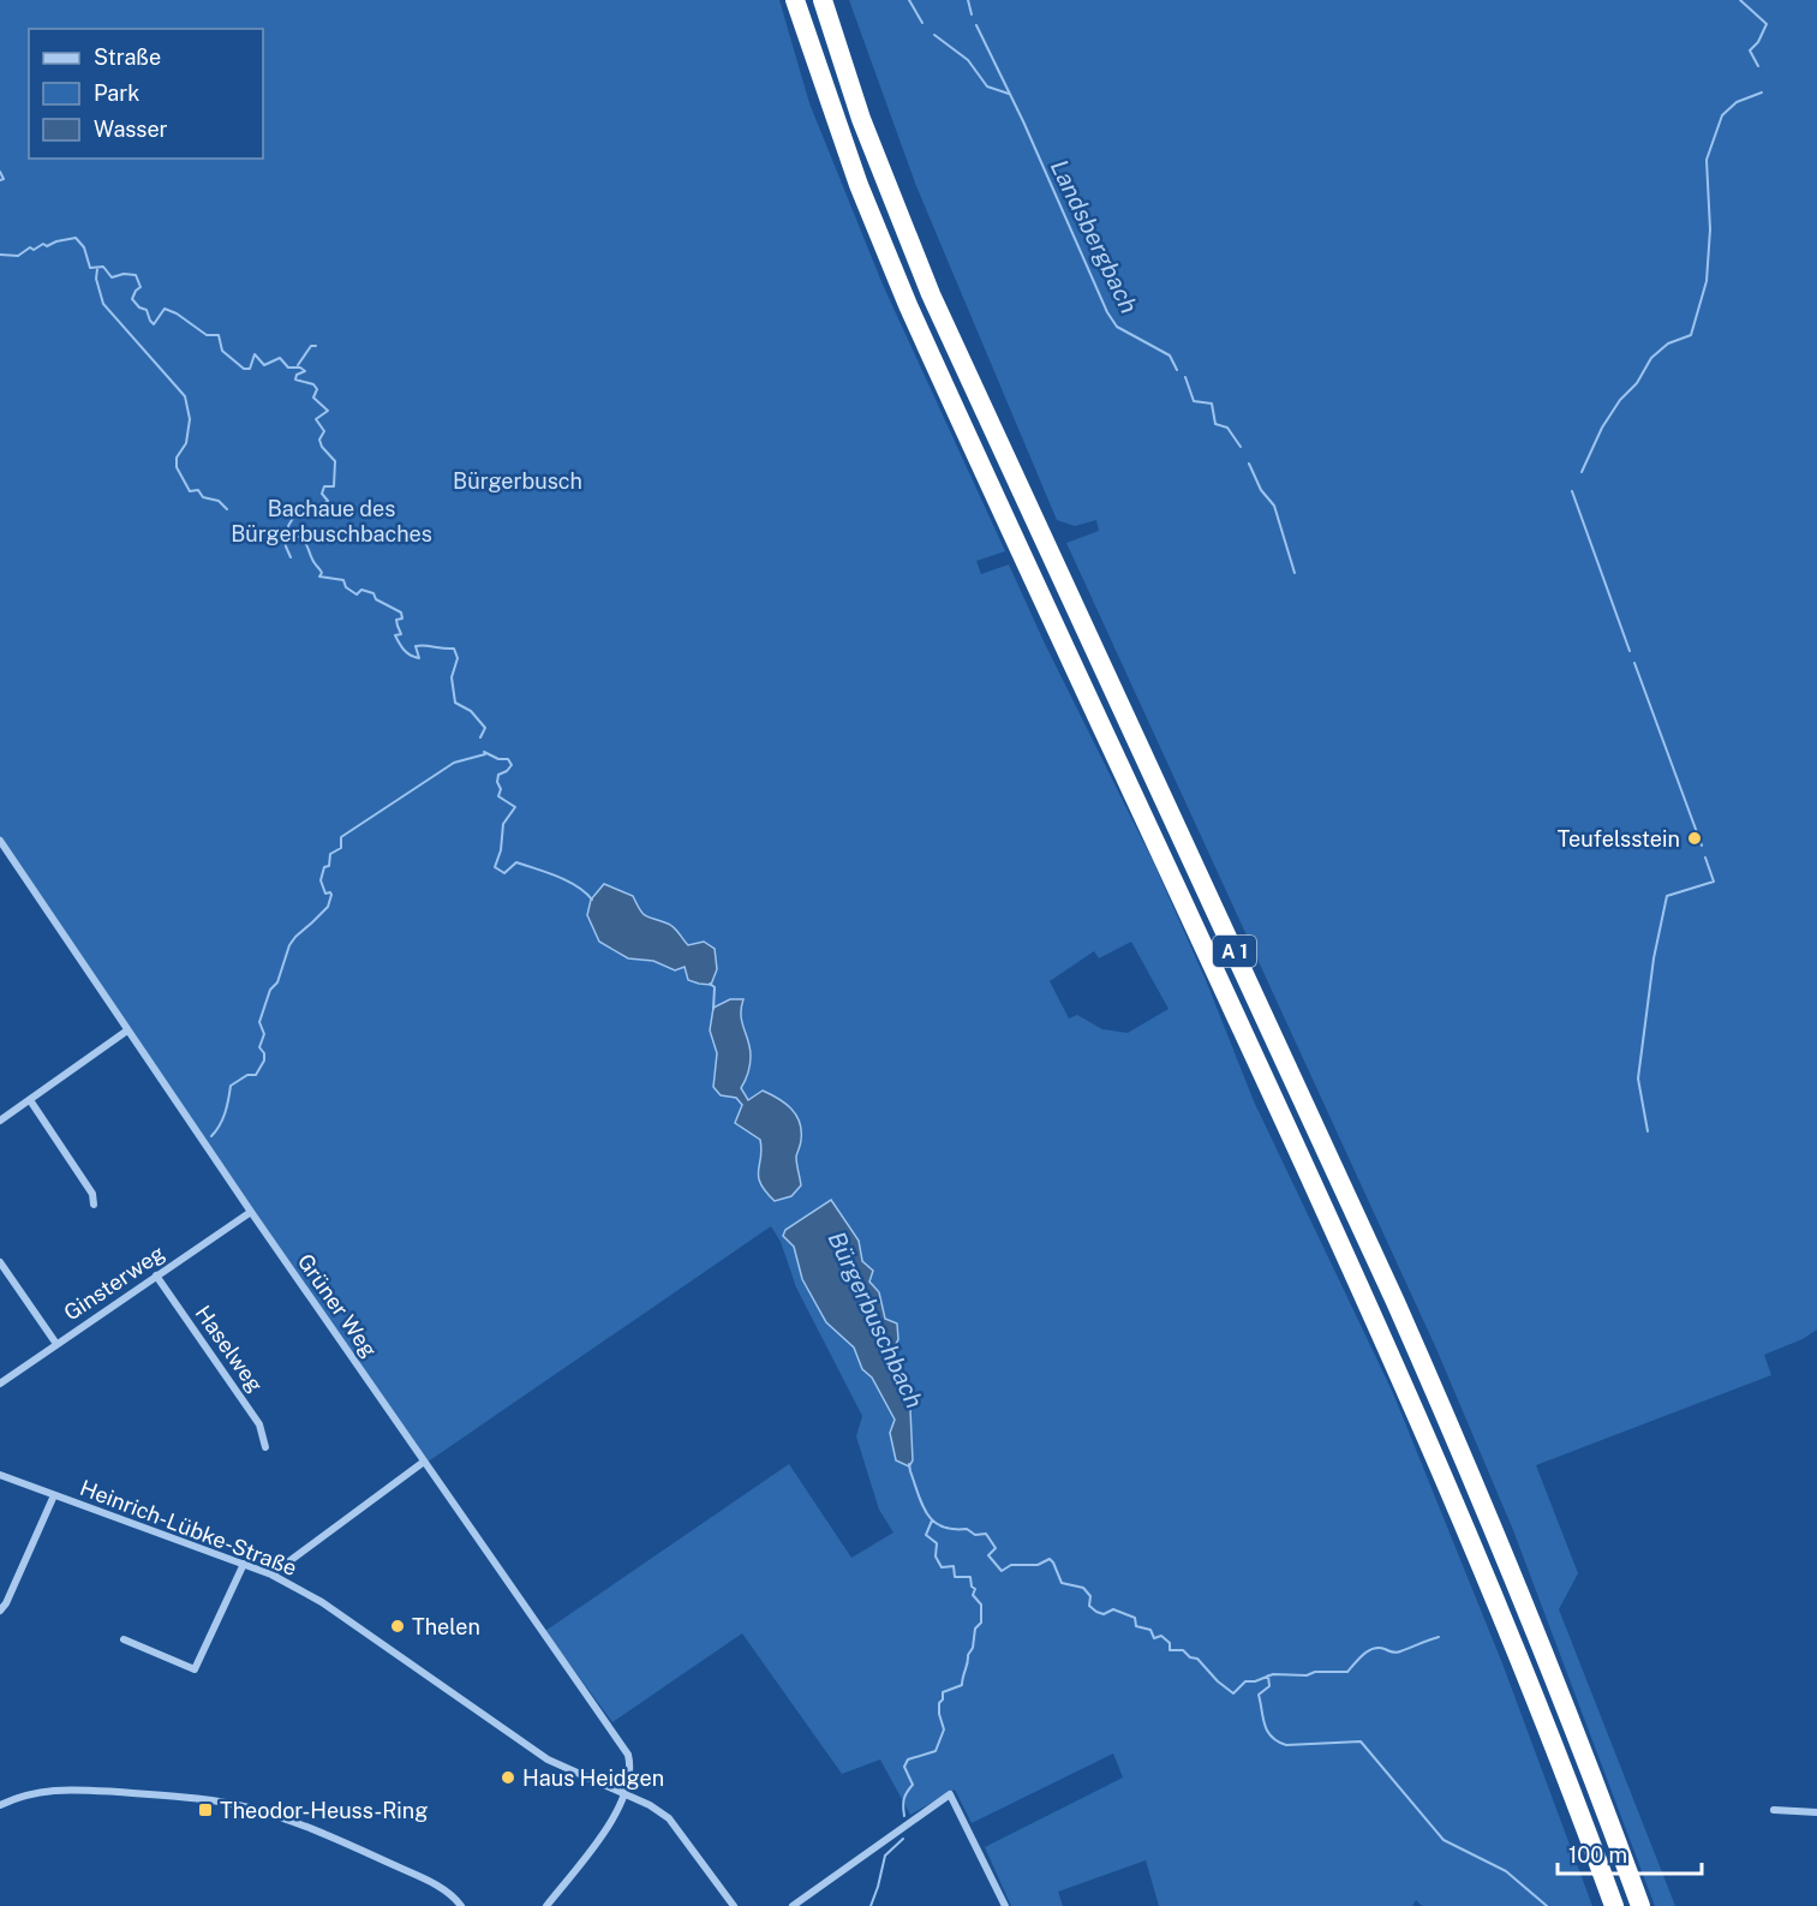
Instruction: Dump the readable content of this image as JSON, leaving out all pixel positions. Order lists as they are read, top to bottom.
{
  "streets": {
    "highway": ["A 1"],
    "street": [
      "Ginsterweg",
      "Grüner Weg",
      "Haselweg",
      "Heinrich-Lübke-Straße"
    ]
  },
  "crossings": [
    ["Ginsterweg", "Grüner Weg"],
    ["Ginsterweg", "Haselweg"],
    ["Grüner Weg", "Heinrich-Lübke-Straße"]
  ],
  "water": ["Landsbergbach", "Bürgerbuschbach"],
  "parks": ["Bürgerbusch", "Bachaue des Bürgerbuschbaches"],
  "places": {
    "other": ["Teufelsstein", "Thelen", "Haus Heidgen"],
    "transit": ["Theodor-Heuss-Ring"]
  },
  "legend": ["Straße", "Park", "Wasser"],
  "scale_bar": "100 m"
}
